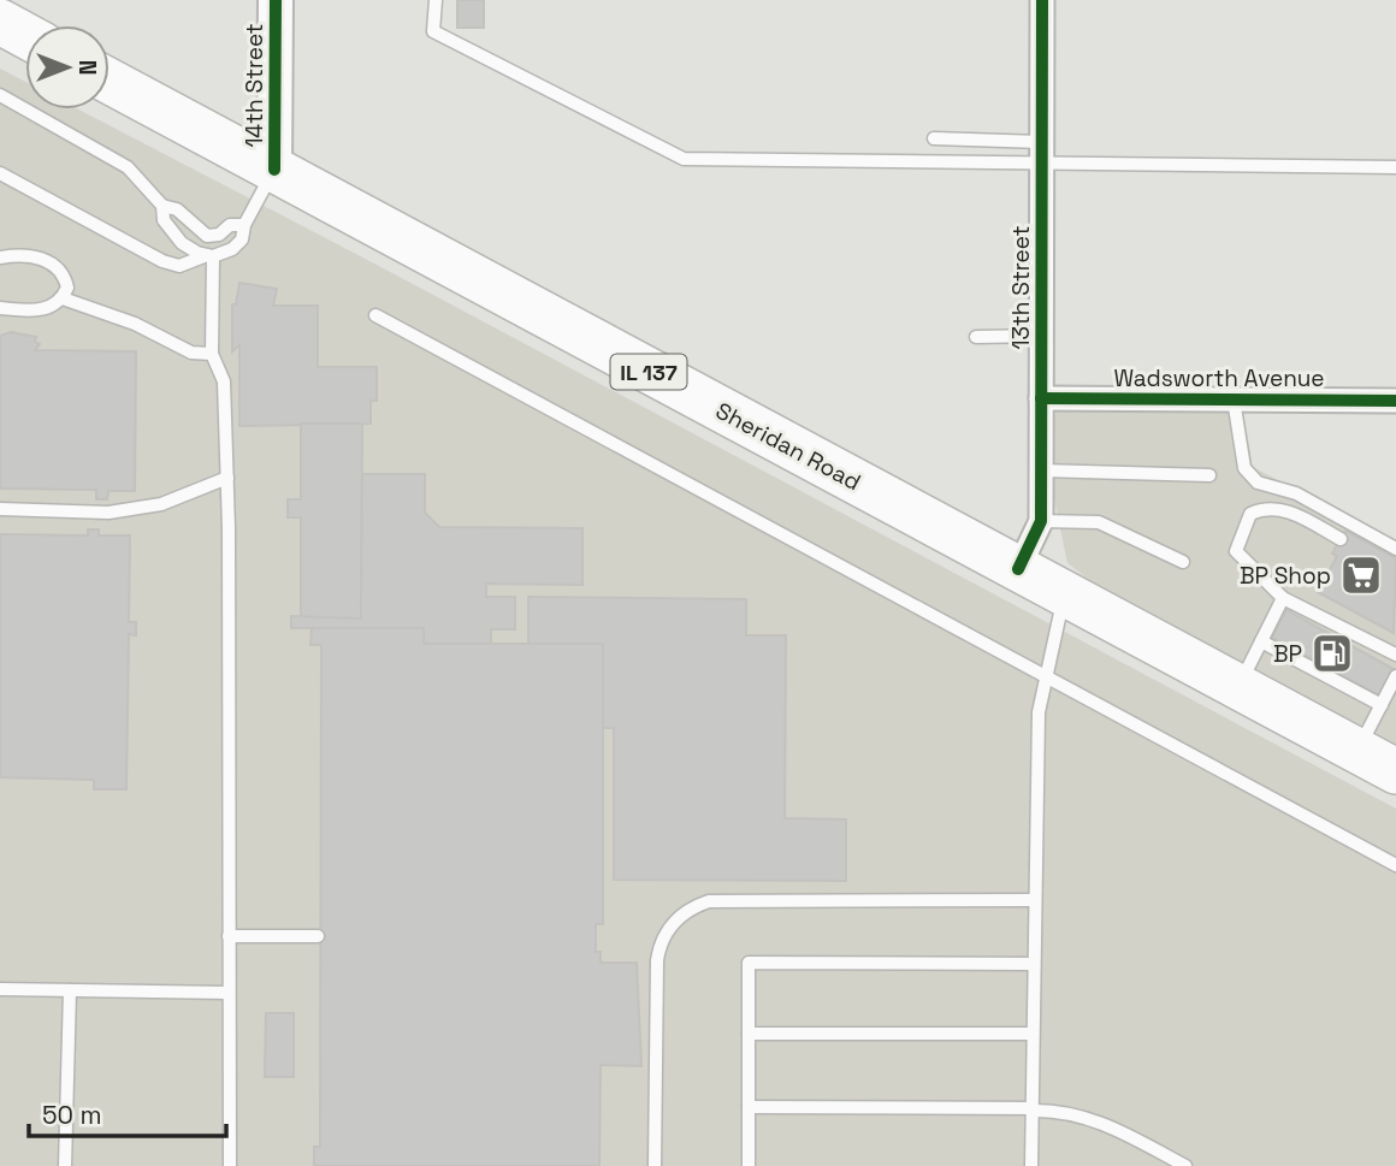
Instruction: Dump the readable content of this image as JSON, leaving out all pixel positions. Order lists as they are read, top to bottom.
{
  "streets": {
    "highway": ["IL 137", "Sheridan Road"],
    "street": ["14th Street", "13th Street", "Wadsworth Avenue"]
  },
  "crossings": [
    ["14th Street", "Sheridan Road"],
    ["13th Street", "Wadsworth Avenue"],
    ["13th Street", "Sheridan Road"]
  ],
  "places": {
    "supermarket": ["BP Shop"],
    "fuel station": ["BP"]
  },
  "scale_bar": "50 m",
  "north": "right"
}
